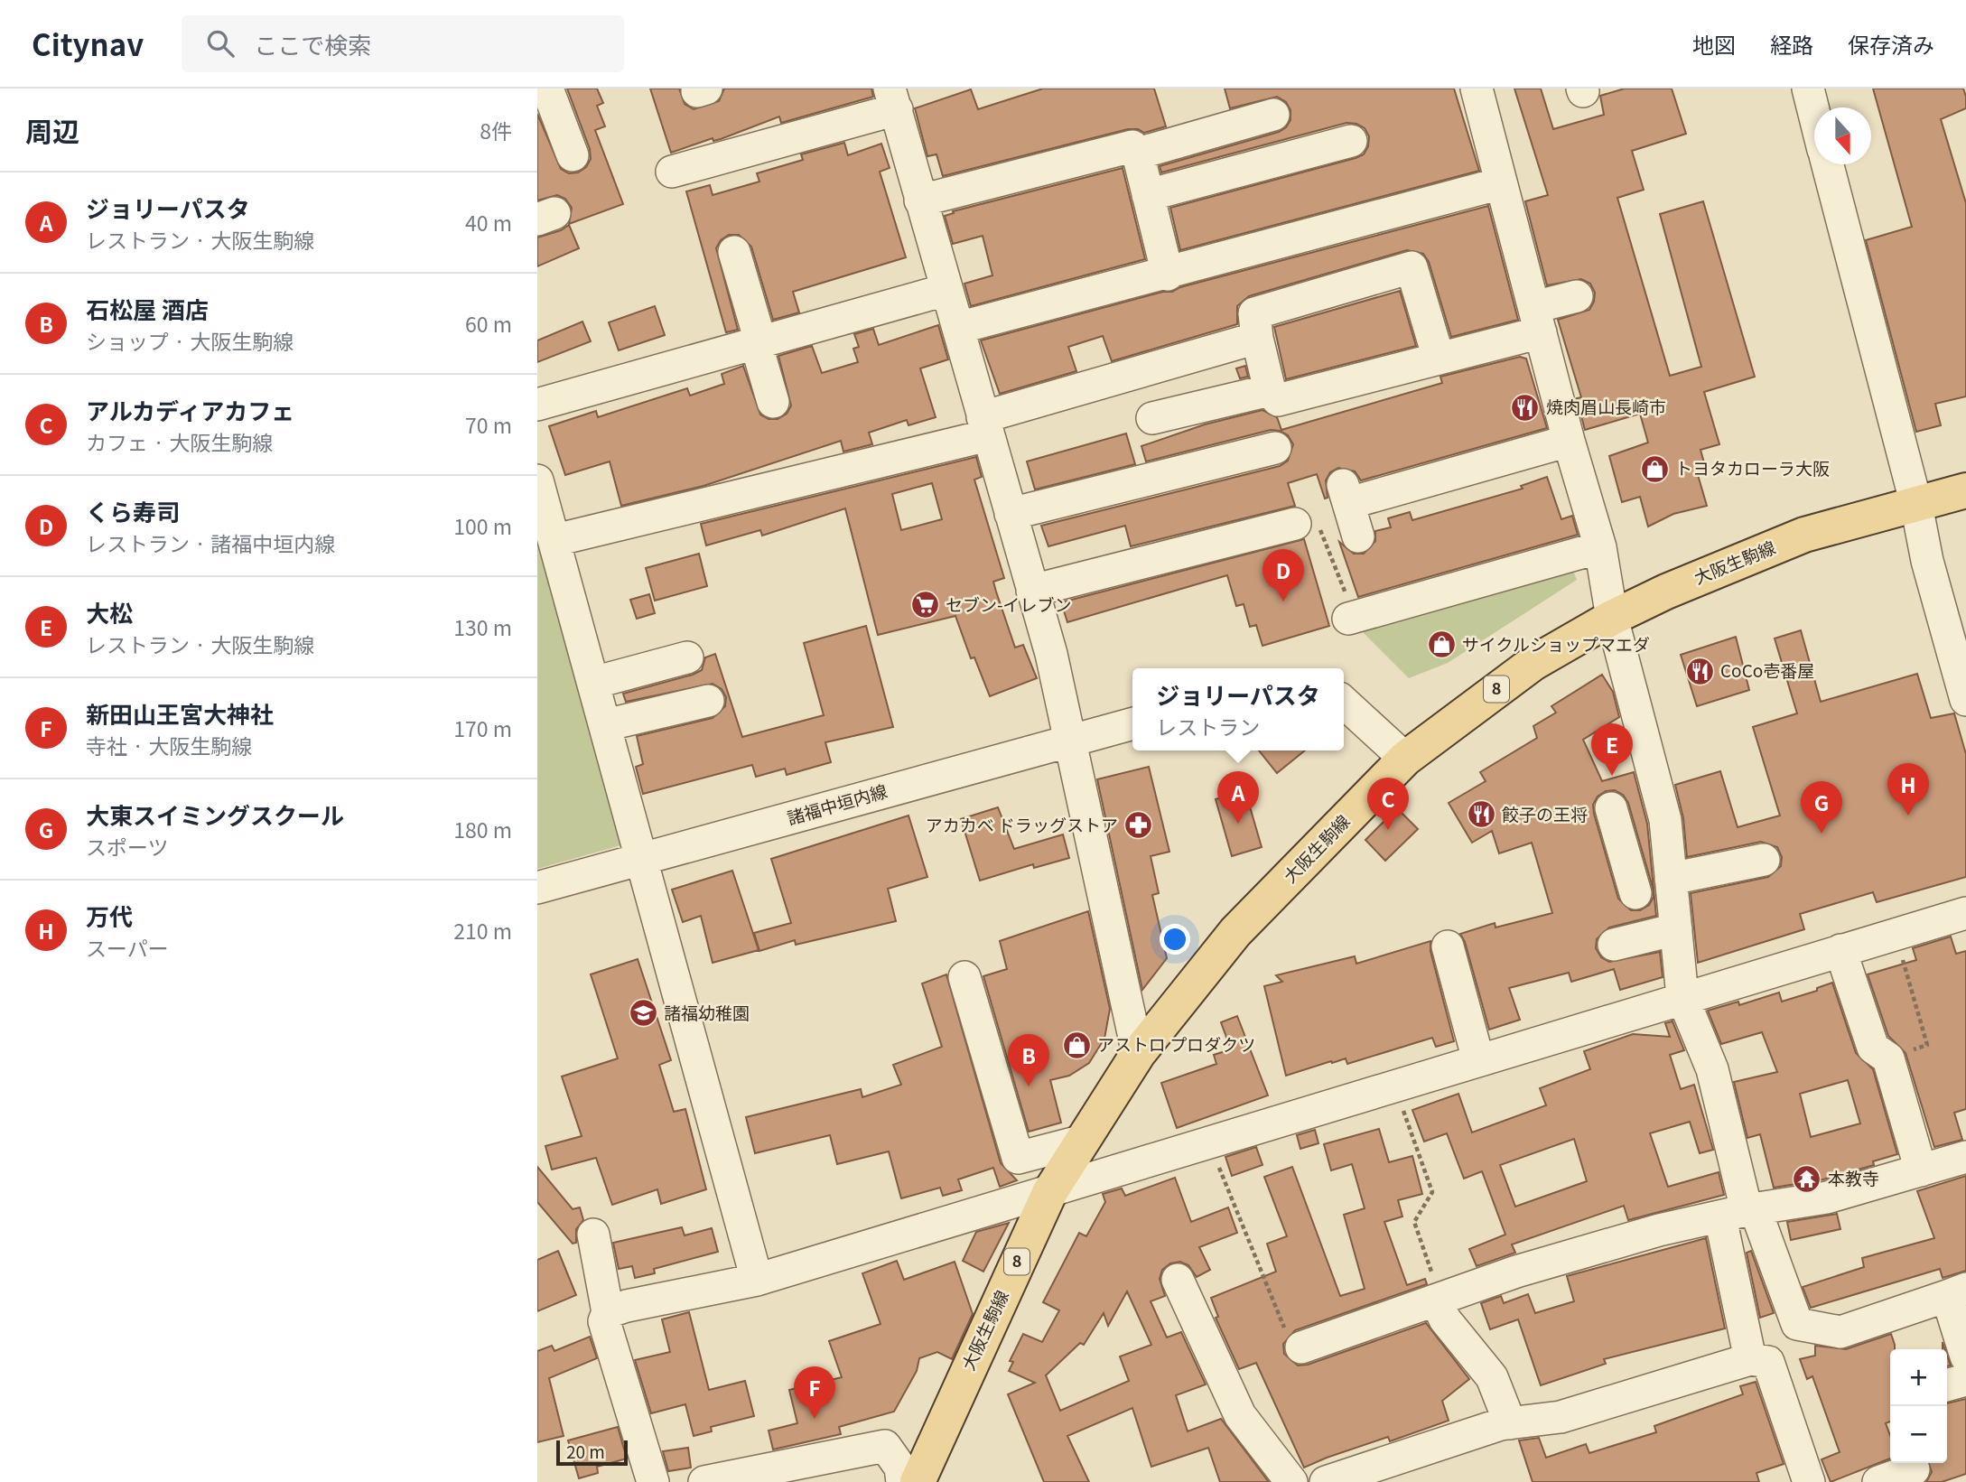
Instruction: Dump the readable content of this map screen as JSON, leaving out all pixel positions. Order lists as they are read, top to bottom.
{
  "streets": {
    "main road": ["大阪生駒線", "8"],
    "street": ["諸福中垣内線"]
  },
  "places": {
    "restaurant": ["焼肉眉山長崎市", "CoCo壱番屋", "餃子の王将"],
    "shop": ["トヨタカローラ大阪", "サイクルショップマエダ", "アストロ プロダクツ"],
    "supermarket": ["セブン-イレブン"],
    "pharmacy": ["アカカベ ドラッグストア"],
    "school or university": ["諸福幼稚園"],
    "temple": ["本教寺"]
  },
  "scale_bar": "20 m",
  "north": "bottom",
  "page": {
    "header": "Citynav",
    "search": "ここで検索",
    "nav": ["地図", "経路", "保存済み"],
    "heading": ["周辺", "8件"],
    "list": [
      {
        "mark": "A",
        "name": "ジョリーパスタ",
        "note": "レストラン · 大阪生駒線",
        "value": "40 m"
      },
      {
        "mark": "B",
        "name": "石松屋 酒店",
        "note": "ショップ · 大阪生駒線",
        "value": "60 m"
      },
      {
        "mark": "C",
        "name": "アルカディアカフェ",
        "note": "カフェ · 大阪生駒線",
        "value": "70 m"
      },
      {
        "mark": "D",
        "name": "くら寿司",
        "note": "レストラン · 諸福中垣内線",
        "value": "100 m"
      },
      {
        "mark": "E",
        "name": "大松",
        "note": "レストラン · 大阪生駒線",
        "value": "130 m"
      },
      {
        "mark": "F",
        "name": "新田山王宮大神社",
        "note": "寺社 · 大阪生駒線",
        "value": "170 m"
      },
      {
        "mark": "G",
        "name": "大東スイミングスクール",
        "note": "スポーツ",
        "value": "180 m"
      },
      {
        "mark": "H",
        "name": "万代",
        "note": "スーパー",
        "value": "210 m"
      }
    ],
    "pins": [
      "D",
      "E",
      "H",
      "A",
      "C",
      "G",
      "B",
      "F"
    ],
    "popup": ["ジョリーパスタ", "レストラン"],
    "map_buttons": ["+", "−"],
    "scale": "20 m"
  }
}
